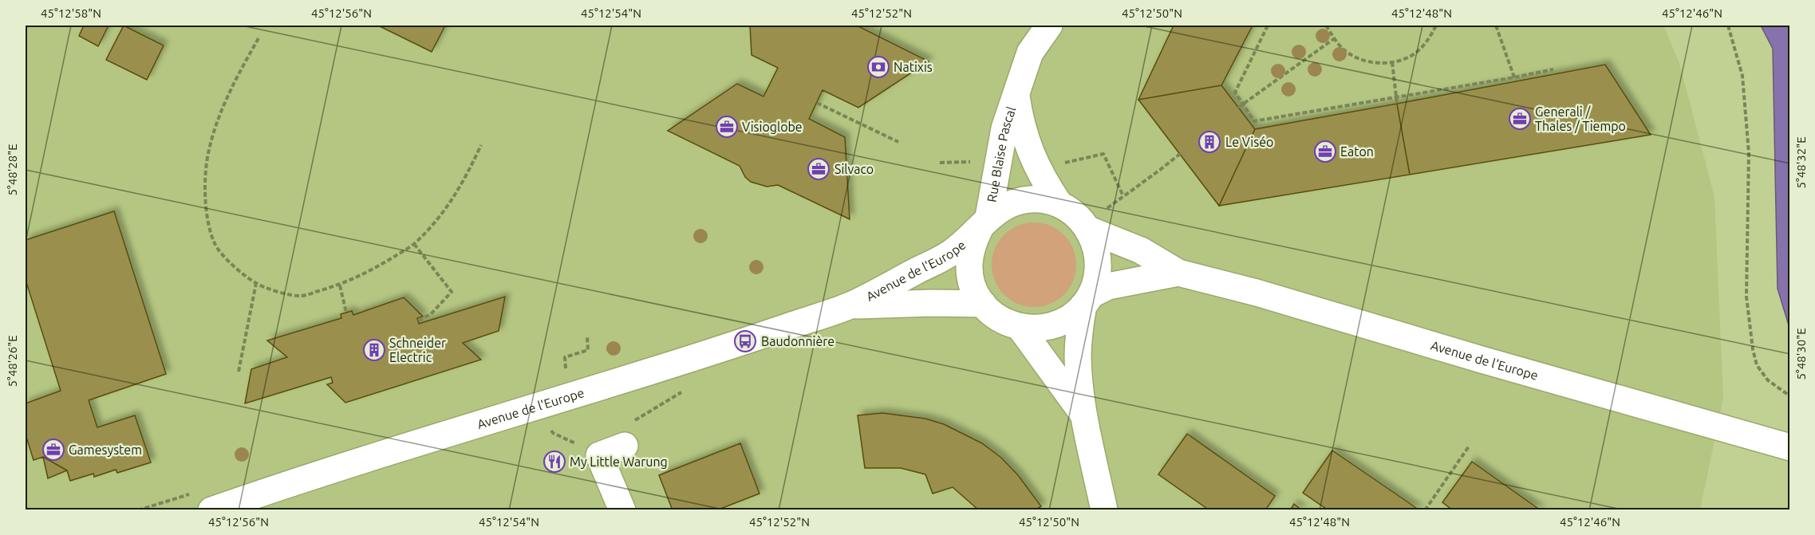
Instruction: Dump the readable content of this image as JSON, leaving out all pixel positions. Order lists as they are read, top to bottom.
{
  "streets": {
    "main road": ["Rue Blaise Pascal", "Avenue de l'Europe"]
  },
  "crossings": [
    ["Rue Blaise Pascal", "Avenue de l'Europe"]
  ],
  "places": {
    "bank": ["Natixis"],
    "office": [
      "Generali / Thales / Tiempo",
      "Visioglobe",
      "Eaton",
      "Silvaco",
      "Gamesystem"
    ],
    "building": ["Le Viséo", "Schneider Electric"],
    "bus stop": ["Baudonnière"],
    "restaurant": ["My Little Warung"]
  },
  "coordinates": [
    "45°12'58\"N",
    "45°12'56\"N",
    "45°12'54\"N",
    "45°12'52\"N",
    "45°12'50\"N",
    "45°12'48\"N",
    "45°12'46\"N",
    "5°48'32\"E",
    "5°48'28\"E",
    "5°48'30\"E",
    "5°48'26\"E"
  ]
}
